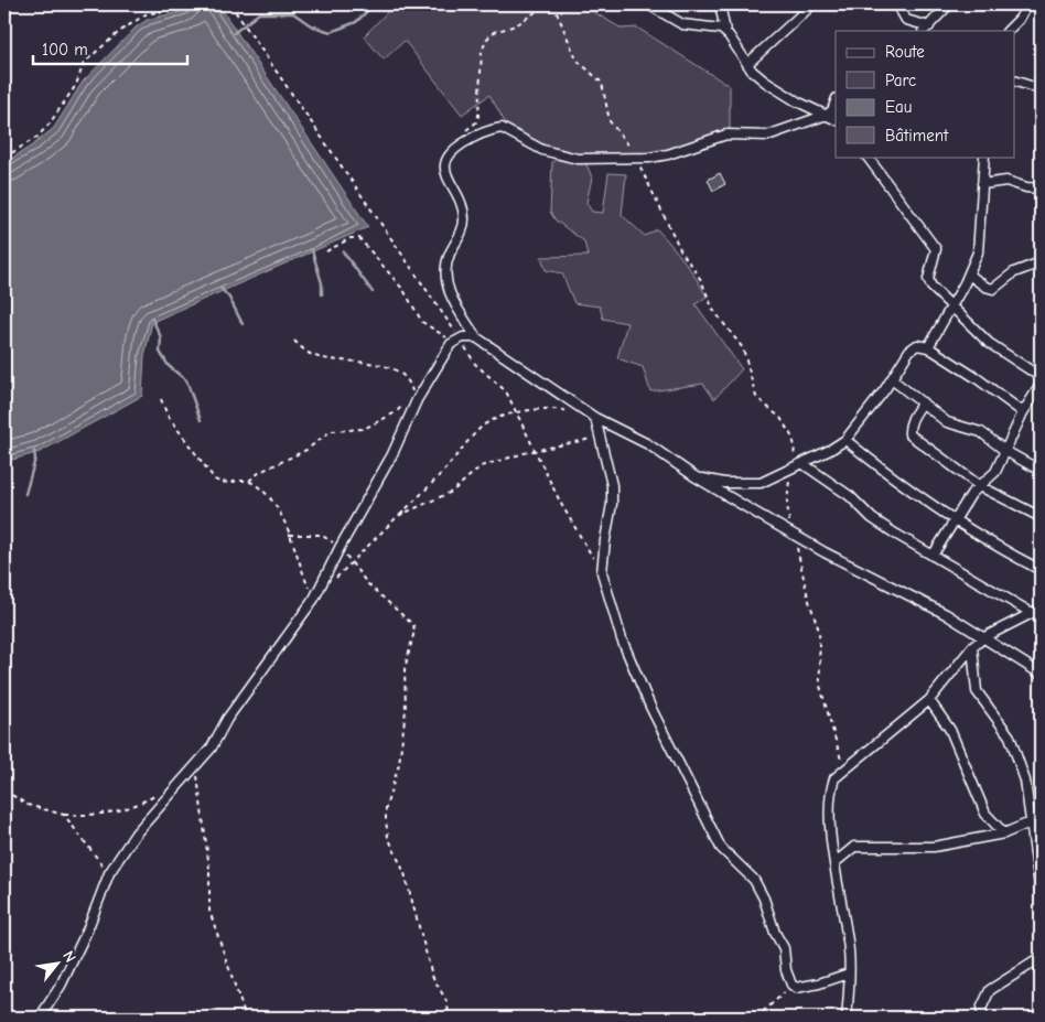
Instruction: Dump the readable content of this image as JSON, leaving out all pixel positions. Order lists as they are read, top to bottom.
{
  "legend": [
    "Route",
    "Parc",
    "Eau",
    "Bâtiment"
  ],
  "scale_bar": "100 m",
  "north": "top right"
}
